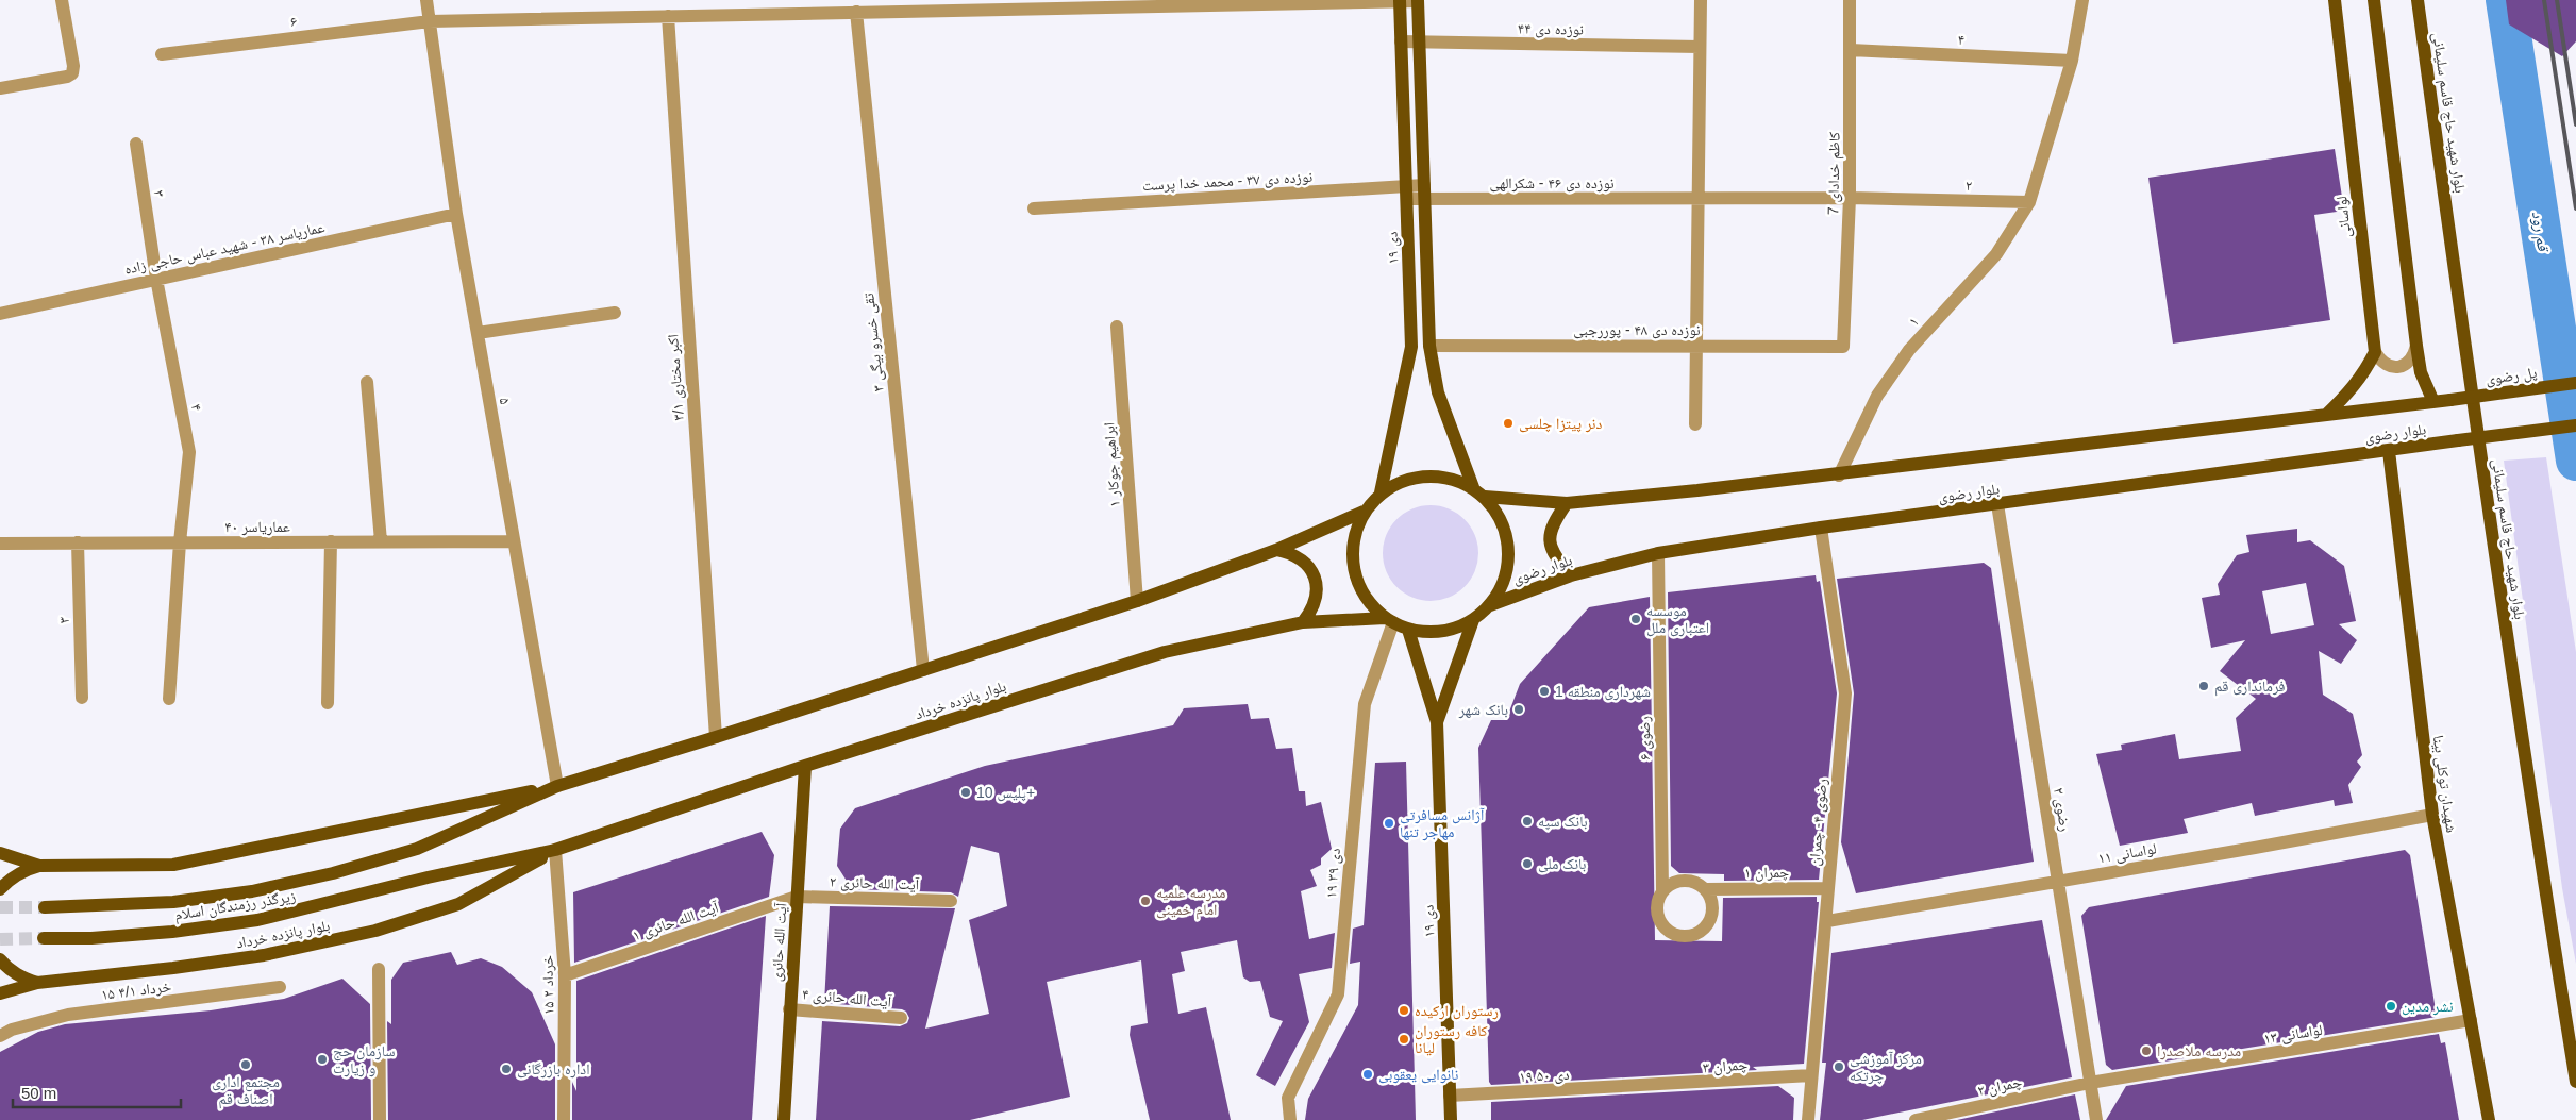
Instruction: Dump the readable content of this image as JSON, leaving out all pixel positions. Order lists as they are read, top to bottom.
{
  "streets": {
    "main road": [
      "بلوار شهید حاج قاسم سلیمانی",
      "لواسانی",
      "۱۹ دی",
      "پل رضوی",
      "بلوار رضوی",
      "بلوار پانزده خرداد",
      "شهیدان توکلی بینا",
      "زیرگذر رزمندگان اسلام",
      "آیت الله حائری"
    ],
    "street": [
      "۶",
      "نوزده دی ۴۴",
      "۴",
      "7 کاظم خدادای",
      "نوزده دی ۳۷ - محمد خدا پرست",
      "نوزده دی ۴۶ - شکرالهی",
      "۲",
      "۳",
      "عماریاسر ۳۸ - شهید عباس حاجی زاده",
      "۱",
      "نوزده دی ۴۸ - پوررجبی",
      "۳ تقی خسرو بیگی",
      "۳/۱ اکبر مختاری",
      "۵",
      "۱ ابراهیم جوکار",
      "عماریاسر ۴۰",
      "رضوی ۶",
      "رضوی ۲",
      "رضوی ۴- چمران",
      "لواسانی ۱۱",
      "چمران ۱",
      "۱۹ دی ۳۹",
      "آیت الله حائری ۲",
      "آیت الله حائری ۱",
      "۱۵ خرداد ۲",
      "۱۵ خرداد ۴/۱",
      "آیت الله حائری ۴",
      "لواسانی ۱۳",
      "چمران ۳",
      "۱۹ دی ۵۰",
      "چمران ۲"
    ]
  },
  "crossings": [
    ["۶", "۱۹ دی"],
    ["۶", "۳ تقی خسرو بیگی"],
    ["۶", "۳/۱ اکبر مختاری"],
    ["۶", "۵"],
    ["نوزده دی ۴۴", "۱۹ دی"],
    ["۴", "7 کاظم خدادای"],
    ["۴", "۳"],
    ["۴", "عماریاسر ۳۸ - شهید عباس حاجی زاده"],
    ["۴", "عماریاسر ۴۰"],
    ["7 کاظم خدادای", "۲"],
    ["7 کاظم خدادای", "نوزده دی ۴۸ - پوررجبی"],
    ["نوزده دی ۳۷ - محمد خدا پرست", "نوزده دی ۴۶ - شکرالهی"],
    ["نوزده دی ۳۷ - محمد خدا پرست", "۱۹ دی"],
    ["نوزده دی ۴۶ - شکرالهی", "۲"],
    ["۲", "۱"],
    ["۳", "عماریاسر ۳۸ - شهید عباس حاجی زاده"],
    ["۳", "عماریاسر ۴۰"],
    ["عماریاسر ۳۸ - شهید عباس حاجی زاده", "۵"],
    ["۱۹ دی", "بلوار رضوی"],
    ["۱۹ دی", "بلوار پانزده خرداد"],
    ["۱۹ دی", "۱۹ دی ۳۹"],
    ["۱۹ دی", "۱۹ دی ۵۰"],
    ["۱", "بلوار رضوی"],
    ["پل رضوی", "بلوار رضوی"],
    ["۵", "عماریاسر ۴۰"],
    ["۵", "زیرگذر رزمندگان اسلام"],
    ["بلوار رضوی", "بلوار پانزده خرداد"],
    ["بلوار رضوی", "رضوی ۶"],
    ["بلوار رضوی", "شهیدان توکلی بینا"],
    ["بلوار رضوی", "رضوی ۲"],
    ["بلوار رضوی", "رضوی ۴- چمران"],
    ["بلوار رضوی", "۱۹ دی ۳۹"],
    ["بلوار پانزده خرداد", "۱۹ دی ۳۹"],
    ["بلوار پانزده خرداد", "زیرگذر رزمندگان اسلام"],
    ["بلوار پانزده خرداد", "آیت الله حائری"],
    ["بلوار پانزده خرداد", "۱۵ خرداد ۲"],
    ["رضوی ۶", "چمران ۱"],
    ["شهیدان توکلی بینا", "لواسانی ۱۱"],
    ["شهیدان توکلی بینا", "لواسانی ۱۳"],
    ["رضوی ۲", "لواسانی ۱۱"],
    ["رضوی ۲", "لواسانی ۱۳"],
    ["رضوی ۲", "چمران ۲"],
    ["رضوی ۴- چمران", "لواسانی ۱۱"],
    ["رضوی ۴- چمران", "چمران ۱"],
    ["رضوی ۴- چمران", "چمران ۳"],
    ["آیت الله حائری ۲", "آیت الله حائری ۱"],
    ["آیت الله حائری ۲", "آیت الله حائری"],
    ["آیت الله حائری ۱", "آیت الله حائری"],
    ["آیت الله حائری ۱", "۱۵ خرداد ۲"],
    ["آیت الله حائری", "آیت الله حائری ۴"],
    ["لواسانی ۱۳", "چمران ۲"],
    ["چمران ۳", "۱۹ دی ۵۰"]
  ],
  "water": ["قم رود"],
  "places": [
    "دنر پیتزا چلسی",
    "موسسه اعتباری ملل",
    "فرمانداری قم",
    "شهرداری منطقه 1",
    "بانک شهر",
    "پلیس 10+",
    "بانک سپه",
    "آژانس مسافرتی مهاجر تنها",
    "بانک ملی",
    "مدرسه علمیه امام خمینی",
    "نشر مدین",
    "رستوران ارکیده",
    "کافه رستوران لیانا",
    "مدرسه ملاصدرا",
    "سازمان حج و زیارت",
    "مجتمع اداری اصناف قم",
    "مرکز آموزشی چرتکه",
    "اداره بازرگانی",
    "نانوایی یعقوبی"
  ],
  "scale_bar": "50 m"
}
